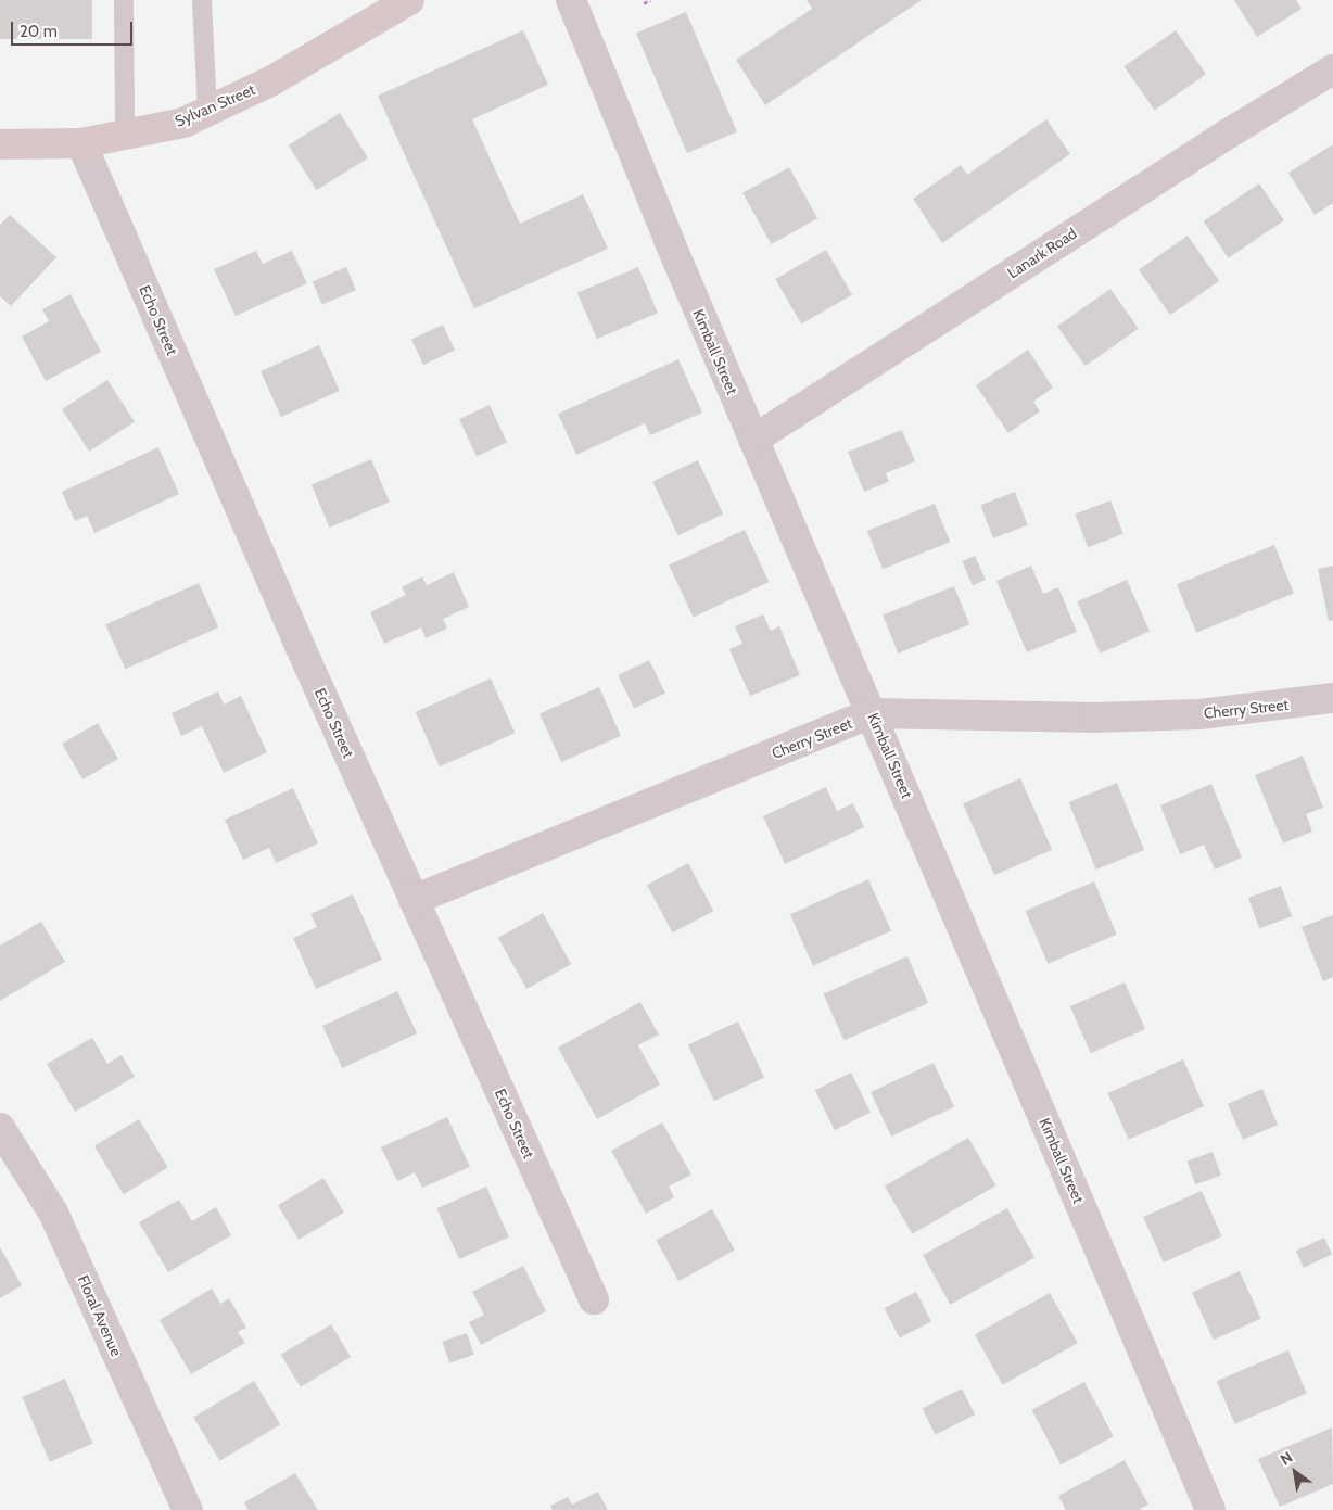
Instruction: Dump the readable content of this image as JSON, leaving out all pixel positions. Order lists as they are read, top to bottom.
{
  "streets": {
    "street": [
      "Sylvan Street",
      "Lanark Road",
      "Echo Street",
      "Kimball Street",
      "Cherry Street",
      "Floral Avenue"
    ]
  },
  "crossings": [
    ["Sylvan Street", "Echo Street"],
    ["Lanark Road", "Kimball Street"],
    ["Echo Street", "Cherry Street"],
    ["Kimball Street", "Cherry Street"]
  ],
  "scale_bar": "20 m",
  "north": "top left"
}
